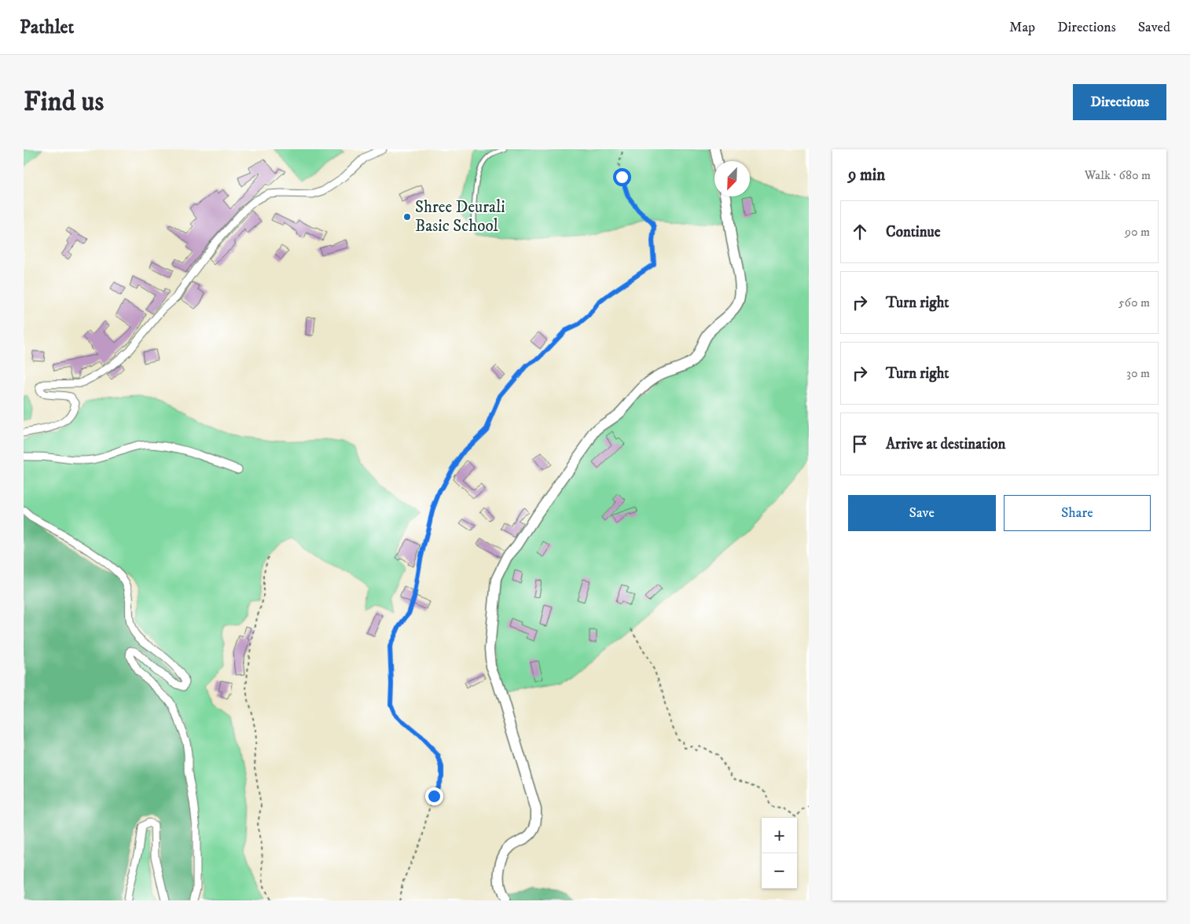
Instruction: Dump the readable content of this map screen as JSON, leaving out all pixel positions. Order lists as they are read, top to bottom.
{
  "places": ["Shree Deurali Basic School"],
  "north": "bottom left",
  "page": {
    "header": "Pathlet",
    "nav": ["Map", "Directions", "Saved"],
    "buttons": [
      "Directions",
      ["Save", "Share"]
    ],
    "title": "Find us",
    "heading": ["9 min", "Walk · 680 m"],
    "list": [
      ["Continue", "90 m"],
      ["Turn right", "560 m"],
      ["Turn right", "30 m"],
      "Arrive at destination"
    ],
    "map_buttons": ["+", "−"]
  }
}
